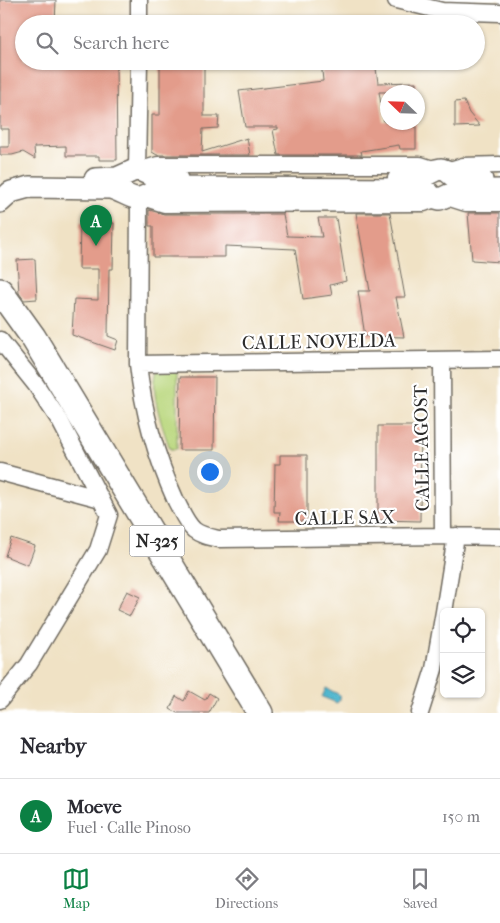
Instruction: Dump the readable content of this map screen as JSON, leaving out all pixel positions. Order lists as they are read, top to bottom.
{
  "streets": {
    "highway": ["N-325"],
    "street": ["CALLE NOVELDA", "CALLE AGOST", "CALLE SAX"]
  },
  "crossings": [
    ["CALLE NOVELDA", "CALLE AGOST"],
    ["CALLE NOVELDA", "CALLE SAX"],
    ["CALLE AGOST", "CALLE SAX"]
  ],
  "north": "top left",
  "page": {
    "search": "Search here",
    "pins": "A",
    "heading": "Nearby",
    "list": [
      {
        "mark": "A",
        "name": "Moeve",
        "note": "Fuel · Calle Pinoso",
        "value": "150 m"
      }
    ],
    "nav": ["Map", "Directions", "Saved"]
  }
}
